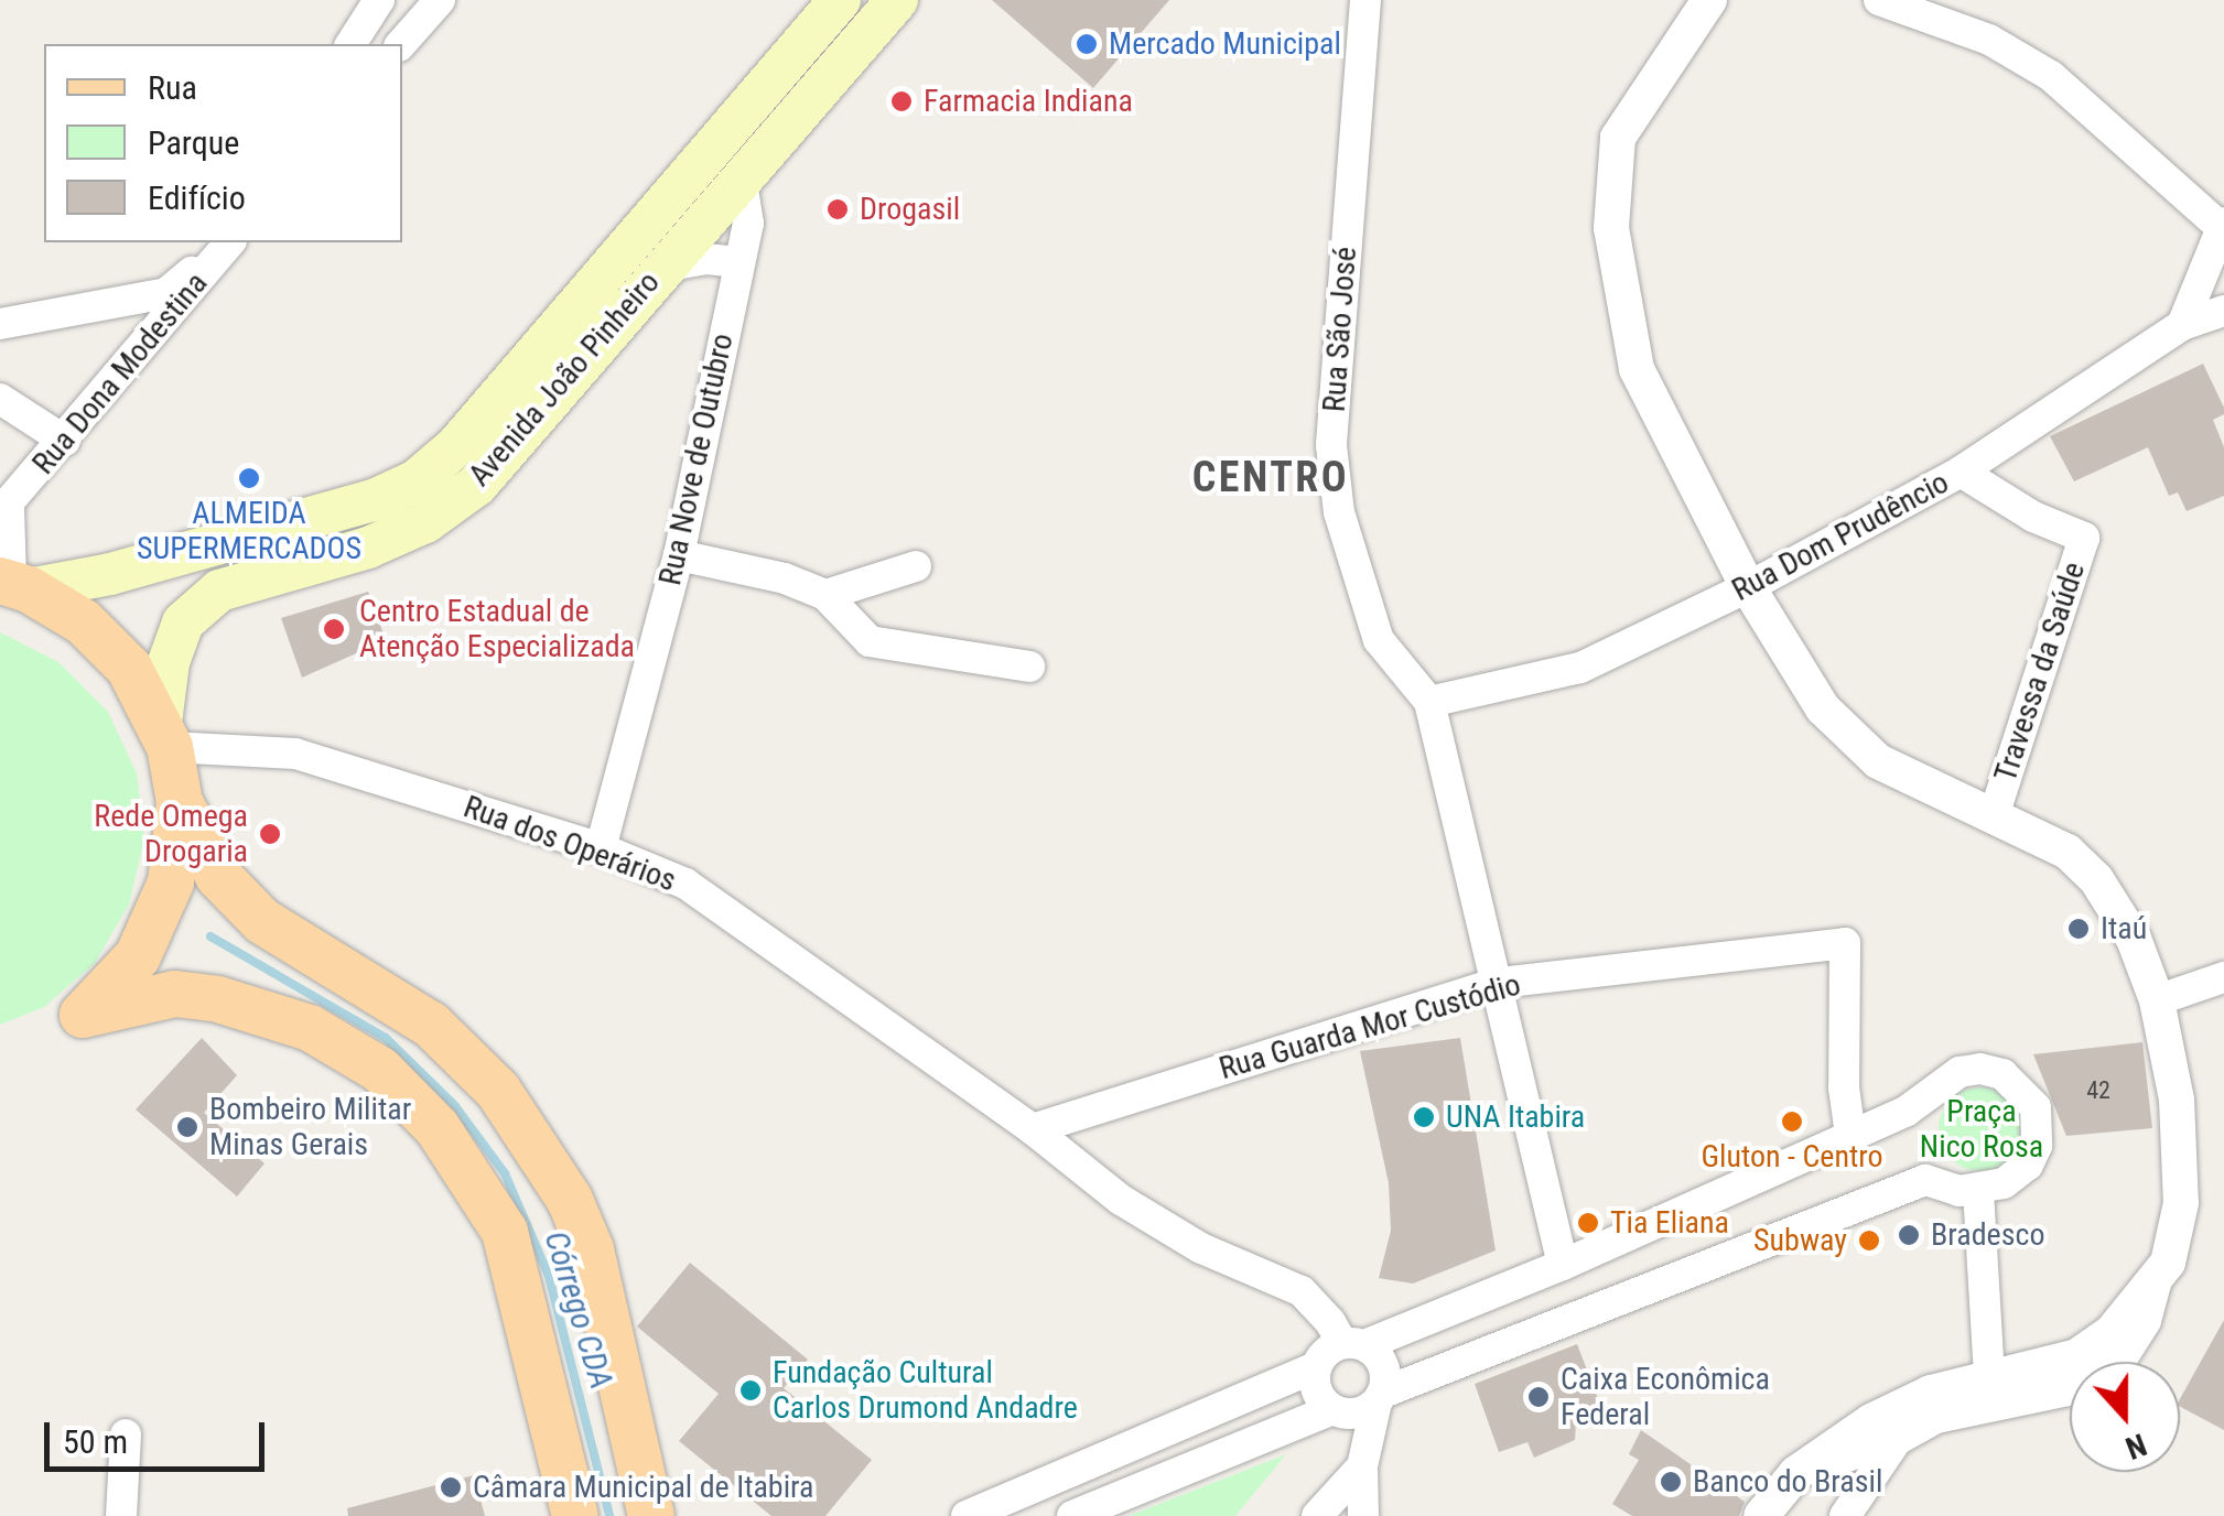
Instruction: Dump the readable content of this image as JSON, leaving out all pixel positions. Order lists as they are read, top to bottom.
{
  "streets": {
    "main road": ["Avenida João Pinheiro"],
    "street": [
      "Rua São José",
      "Rua Dona Modestina",
      "Rua Nove de Outubro",
      "Rua Dom Prudêncio",
      "Travessa da Saúde",
      "Rua dos Operários",
      "Rua Guarda Mor Custódio"
    ]
  },
  "crossings": [
    ["Rua São José", "Rua Dom Prudêncio"],
    ["Rua Dona Modestina", "Avenida João Pinheiro"],
    ["Avenida João Pinheiro", "Rua Nove de Outubro"],
    ["Avenida João Pinheiro", "Rua dos Operários"],
    ["Rua Nove de Outubro", "Rua dos Operários"],
    ["Rua Dom Prudêncio", "Travessa da Saúde"],
    ["Rua dos Operários", "Rua Guarda Mor Custódio"]
  ],
  "districts": ["CENTRO"],
  "water": ["Córrego CDA"],
  "parks": ["Praça Nico Rosa"],
  "places": [
    "Mercado Municipal",
    "Farmacia Indiana",
    "Drogasil",
    "ALMEIDA SUPERMERCADOS",
    "Centro Estadual de Atenção Especializada",
    "Rede Omega Drogaria",
    "Itaú",
    "UNA Itabira",
    "Gluton - Centro",
    "Bombeiro Militar Minas Gerais",
    "Tia Eliana",
    "Bradesco",
    "Subway",
    "Fundação Cultural Carlos Drumond Andadre",
    "Caixa Econômica Federal",
    "Banco do Brasil",
    "Câmara Municipal de Itabira"
  ],
  "house_numbers": ["42"],
  "legend": ["Rua", "Parque", "Edifício"],
  "scale_bar": "50 m",
  "north": "bottom"
}
